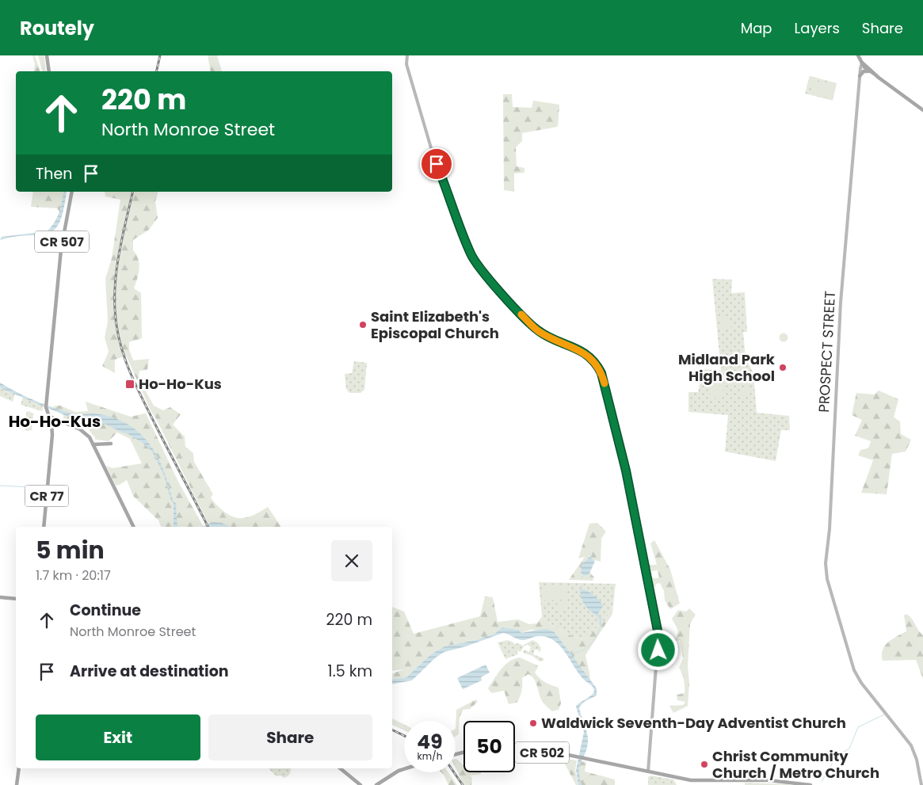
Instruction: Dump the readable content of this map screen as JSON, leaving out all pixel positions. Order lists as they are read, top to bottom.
{
  "streets": {
    "main road": [
      "CR 507",
      "PROSPECT STREET",
      "CR 77",
      "CR 502"
    ]
  },
  "crossings": [
    ["CR 507", "CR 77"]
  ],
  "districts": ["Ho-Ho-Kus"],
  "places": {
    "other": [
      "Saint Elizabeth's Episcopal Church",
      "Midland Park High School",
      "Waldwick Seventh-Day Adventist Church",
      "Christ Community Church / Metro Church"
    ],
    "transit": ["Ho-Ho-Kus"]
  },
  "page": {
    "header": "Routely",
    "nav": ["Map", "Layers", "Share"],
    "turn": ["220 m", "North Monroe Street"],
    "then": "Then",
    "heading": ["5 min", "1.7 km · 20:17"],
    "list": [
      {
        "name": "Continue",
        "note": "North Monroe Street",
        "value": "220 m"
      },
      {
        "name": "Arrive at destination",
        "value": "1.5 km"
      }
    ],
    "buttons": ["Exit", "Share"],
    "speed": "49 km/h",
    "limit": "50"
  }
}
